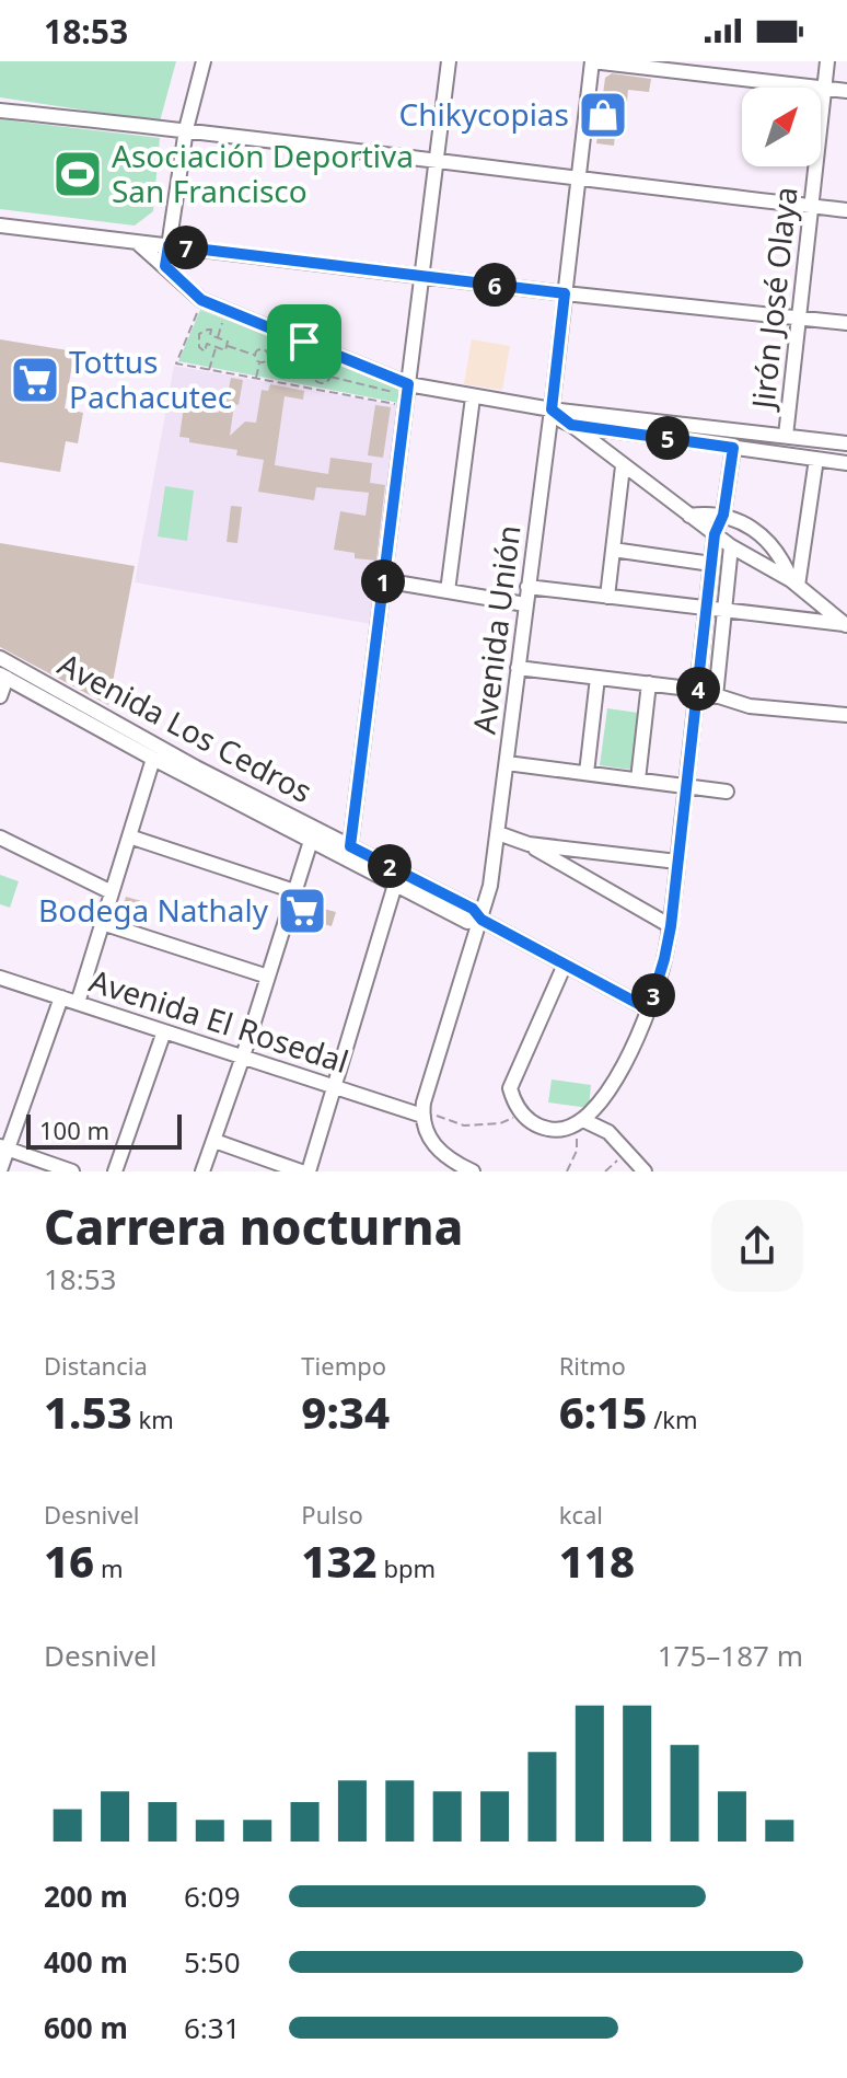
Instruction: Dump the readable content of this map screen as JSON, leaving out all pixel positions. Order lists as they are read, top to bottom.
{
  "streets": {
    "street": [
      "Jirón José Olaya",
      "Avenida Unión",
      "Avenida Los Cedros",
      "Avenida El Rosedal"
    ]
  },
  "crossings": [
    ["Avenida Unión", "Avenida Los Cedros"],
    ["Avenida Unión", "Avenida El Rosedal"]
  ],
  "places": {
    "shop": ["Chikycopias"],
    "sports": ["Asociación Deportiva San Francisco"],
    "supermarket": ["Tottus Pachacutec", "Bodega Nathaly"]
  },
  "scale_bar": "100 m",
  "north": "top right",
  "page": {
    "status": "18:53",
    "pins": [
      "7",
      "6",
      "5",
      "1",
      "4",
      "2",
      "3"
    ],
    "scale": "100 m",
    "heading": ["Carrera nocturna", "18:53"],
    "stats": [
      ["Distancia", "1.53 km"],
      ["Tiempo", "9:34"],
      ["Ritmo", "6:15 /km"],
      ["Desnivel", "16 m"],
      ["Pulso", "132 bpm"],
      ["kcal", "118"]
    ],
    "chart": ["Desnivel", "175–187 m"],
    "list": [
      {
        "name": "200 m",
        "note": "6:09"
      },
      {
        "name": "400 m",
        "note": "5:50"
      },
      {
        "name": "600 m",
        "note": "6:31"
      }
    ]
  }
}
